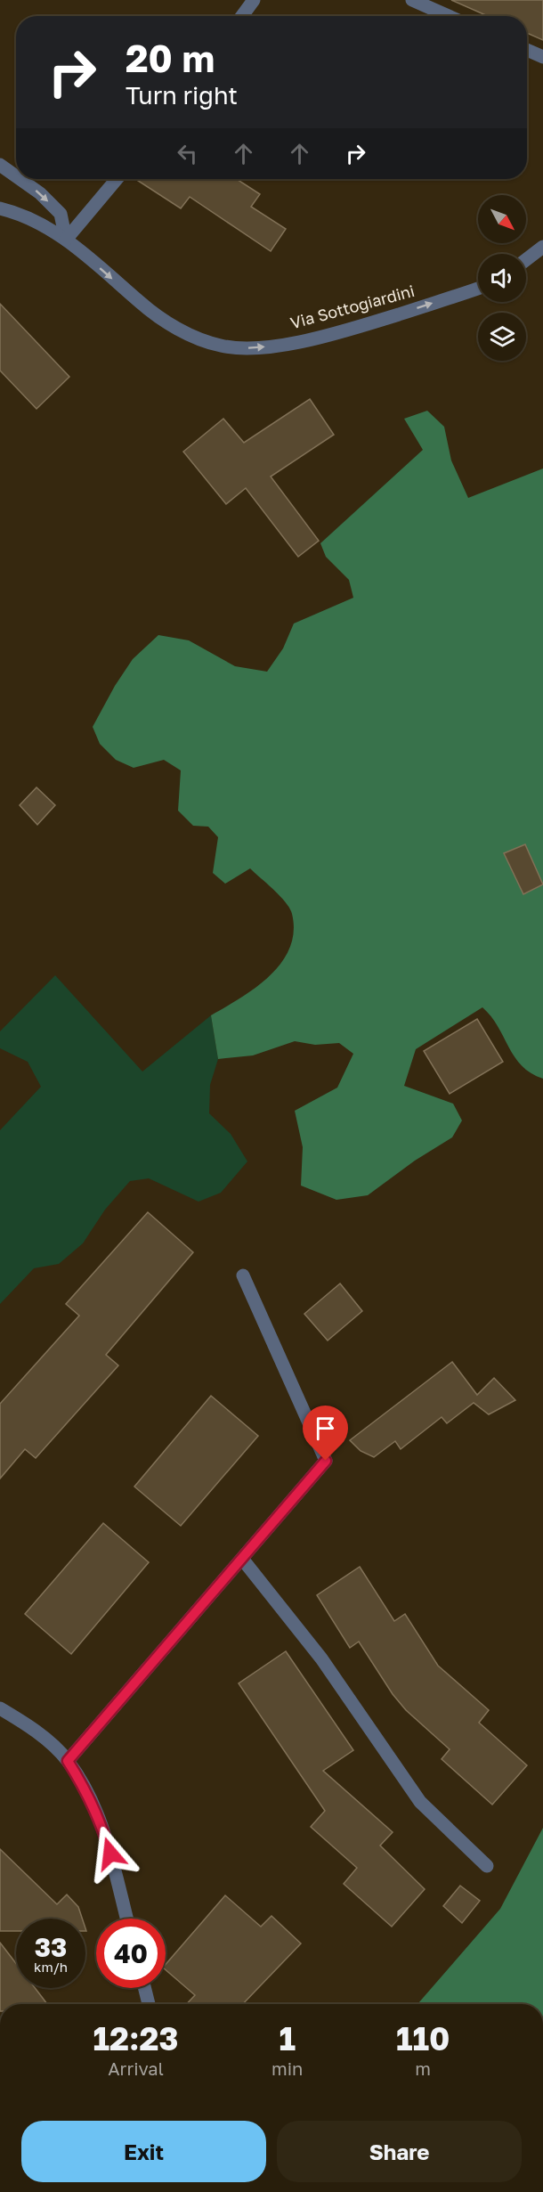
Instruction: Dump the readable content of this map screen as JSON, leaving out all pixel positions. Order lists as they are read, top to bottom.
{
  "streets": {
    "street": ["Via Sottogiardini"]
  },
  "one_way": ["Via Sottogiardini"],
  "north": "bottom right",
  "page": {
    "turn": ["20 m", "Turn right"],
    "speed": "33 km/h",
    "limit": "40",
    "eta": [
      "12:23",
      "Arrival",
      "1",
      "min",
      "110",
      "m"
    ],
    "buttons": ["Exit", "Share"]
  }
}
